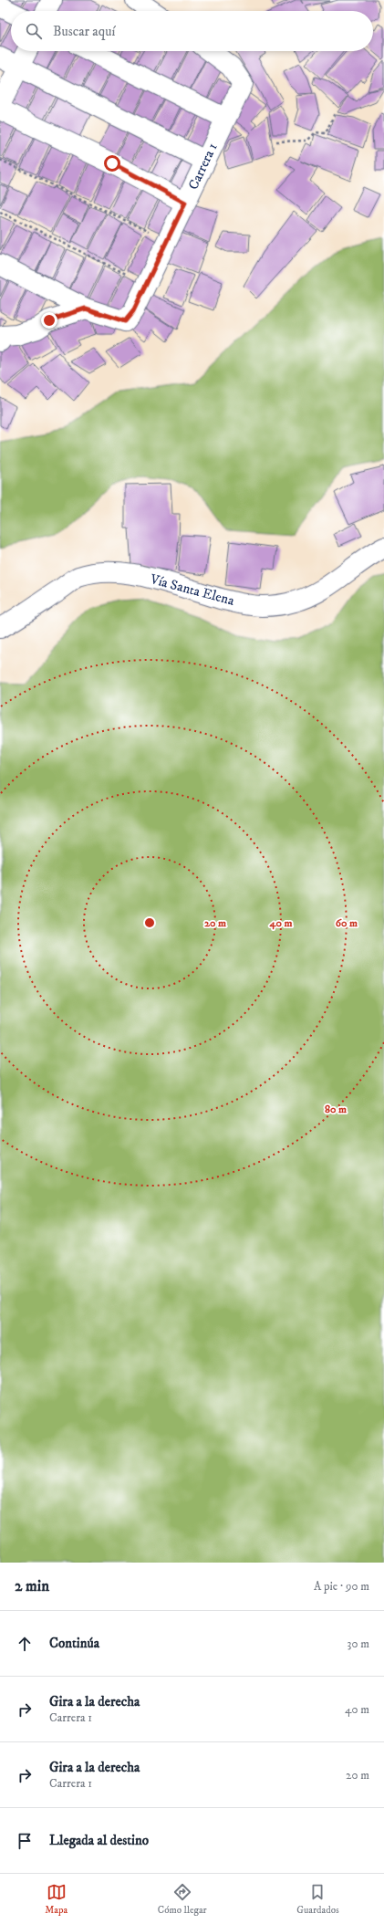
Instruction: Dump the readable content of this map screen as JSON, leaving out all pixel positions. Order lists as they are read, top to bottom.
{
  "streets": {
    "street": ["Carrera 1", "Vía Santa Elena"]
  },
  "page": {
    "search": "Buscar aquí",
    "heading": ["2 min", "A pie · 90 m"],
    "list": [
      ["Continúa", "30 m"],
      ["Gira a la derecha", "Carrera 1", "40 m"],
      ["Gira a la derecha", "Carrera 1", "20 m"],
      "Llegada al destino"
    ],
    "nav": ["Mapa", "Cómo llegar", "Guardados"]
  },
  "rings": [
    "20 m",
    "40 m",
    "60 m",
    "80 m"
  ]
}
